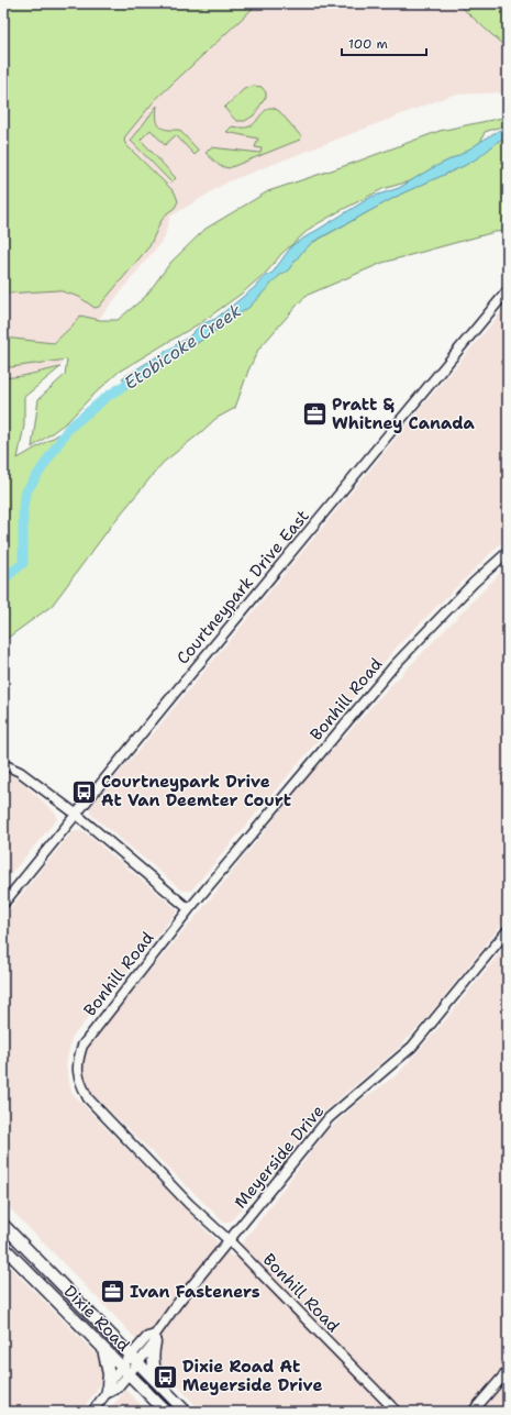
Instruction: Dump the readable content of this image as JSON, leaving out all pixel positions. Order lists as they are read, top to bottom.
{
  "streets": {
    "main road": ["Dixie Road"],
    "street": ["Courtneypark Drive East", "Bonhill Road", "Meyerside Drive"]
  },
  "crossings": [
    ["Bonhill Road", "Meyerside Drive"],
    ["Meyerside Drive", "Dixie Road"]
  ],
  "water": ["Etobicoke Creek"],
  "places": {
    "office": ["Pratt & Whitney Canada", "Ivan Fasteners"],
    "bus stop": ["Courtneypark Drive At Van Deemter Court", "Dixie Road At Meyerside Drive"]
  },
  "scale_bar": "100 m"
}
